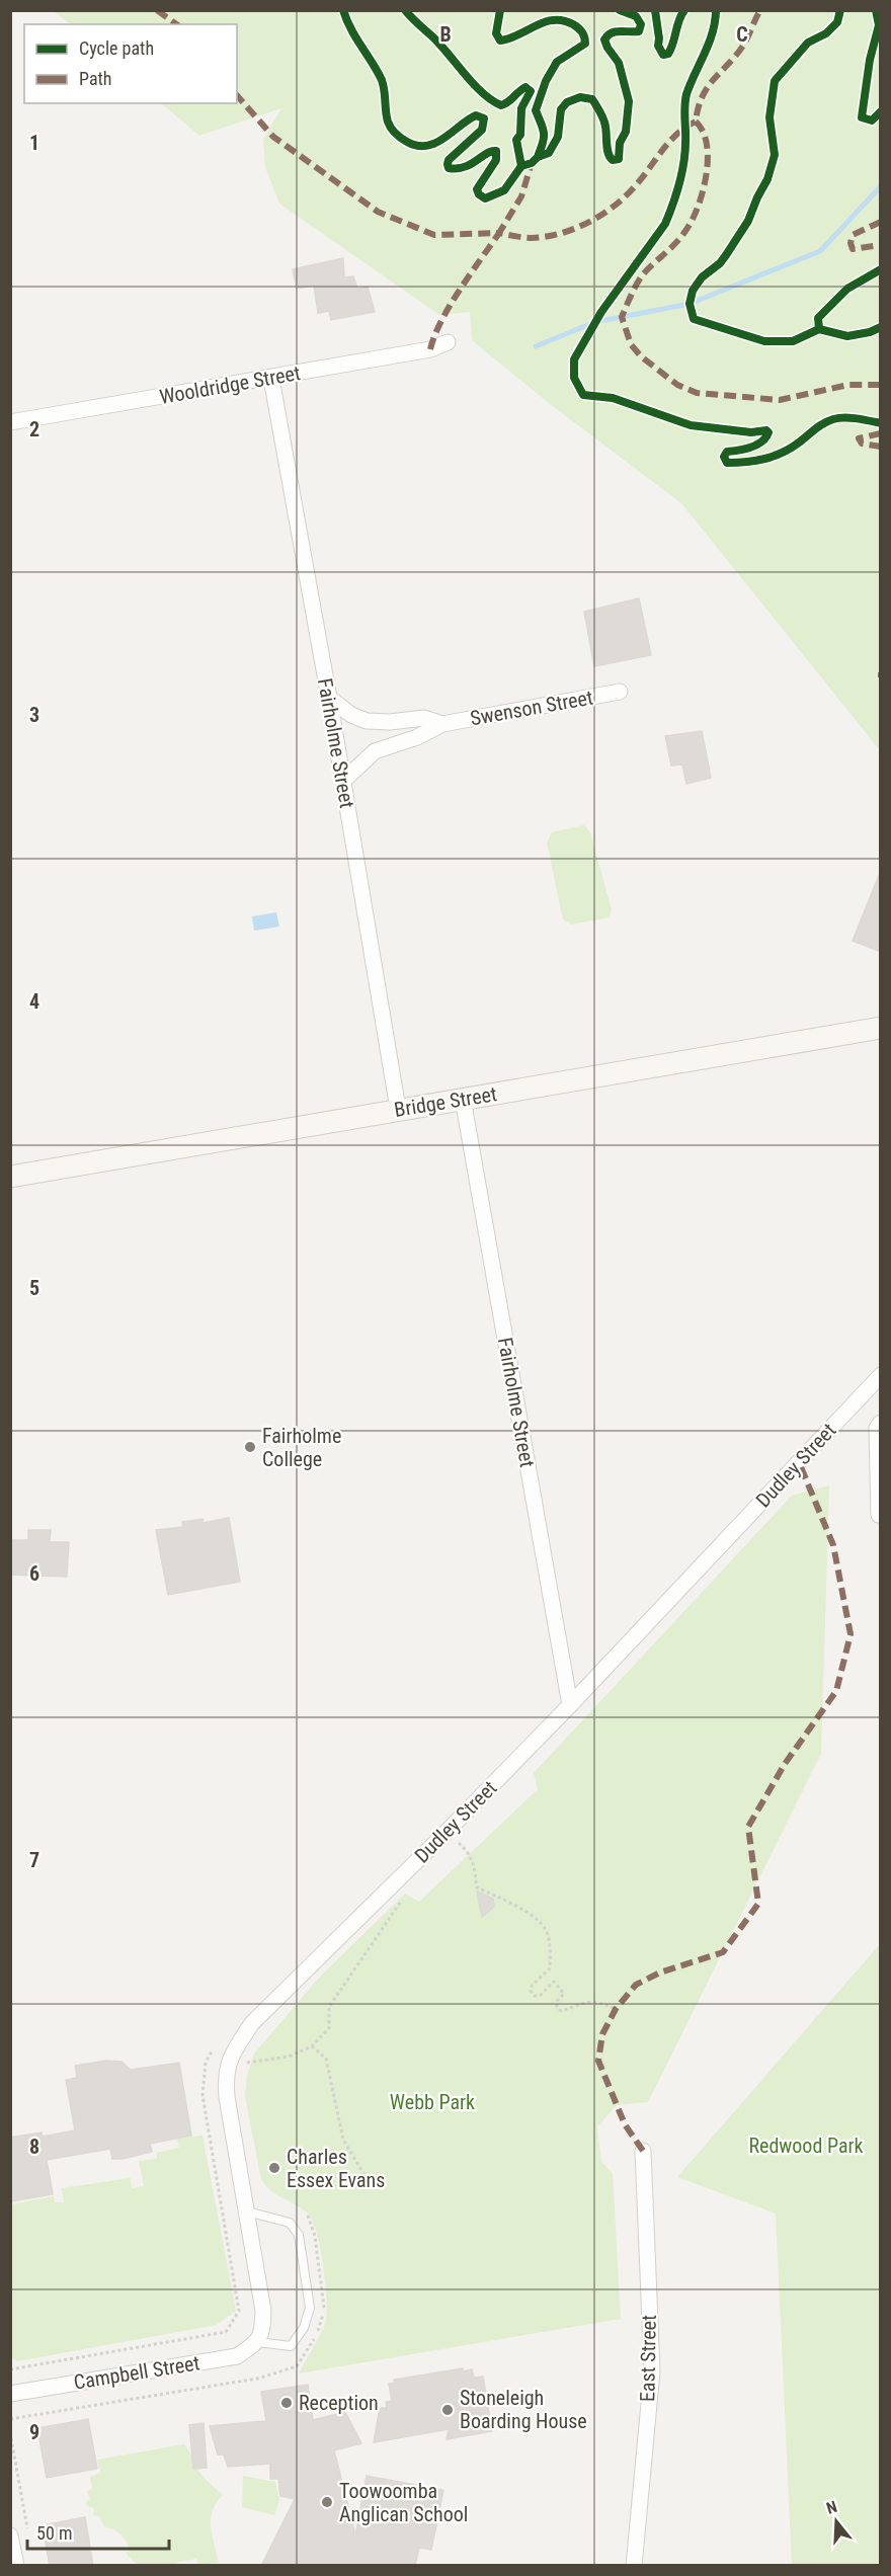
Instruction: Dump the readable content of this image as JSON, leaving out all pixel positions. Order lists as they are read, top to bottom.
{
  "streets": {
    "street": [
      "Wooldridge Street",
      "Swenson Street",
      "Fairholme Street",
      "Bridge Street",
      "Dudley Street",
      "East Street",
      "Campbell Street"
    ]
  },
  "crossings": [
    ["Wooldridge Street", "Fairholme Street"],
    ["Swenson Street", "Fairholme Street"],
    ["Fairholme Street", "Bridge Street"],
    ["Fairholme Street", "Dudley Street"],
    ["Dudley Street", "Campbell Street"]
  ],
  "parks": ["Webb Park", "Redwood Park"],
  "places": [
    "Fairholme College",
    "Charles Essex Evans",
    "Reception",
    "Stoneleigh Boarding House",
    "Toowoomba Anglican School"
  ],
  "legend": ["Cycle path", "Path"],
  "scale_bar": "50 m",
  "north": "top",
  "grid": {
    "columns": ["B", "C"],
    "rows": [
      "1",
      "2",
      "3",
      "4",
      "5",
      "6",
      "7",
      "8",
      "9"
    ]
  }
}
